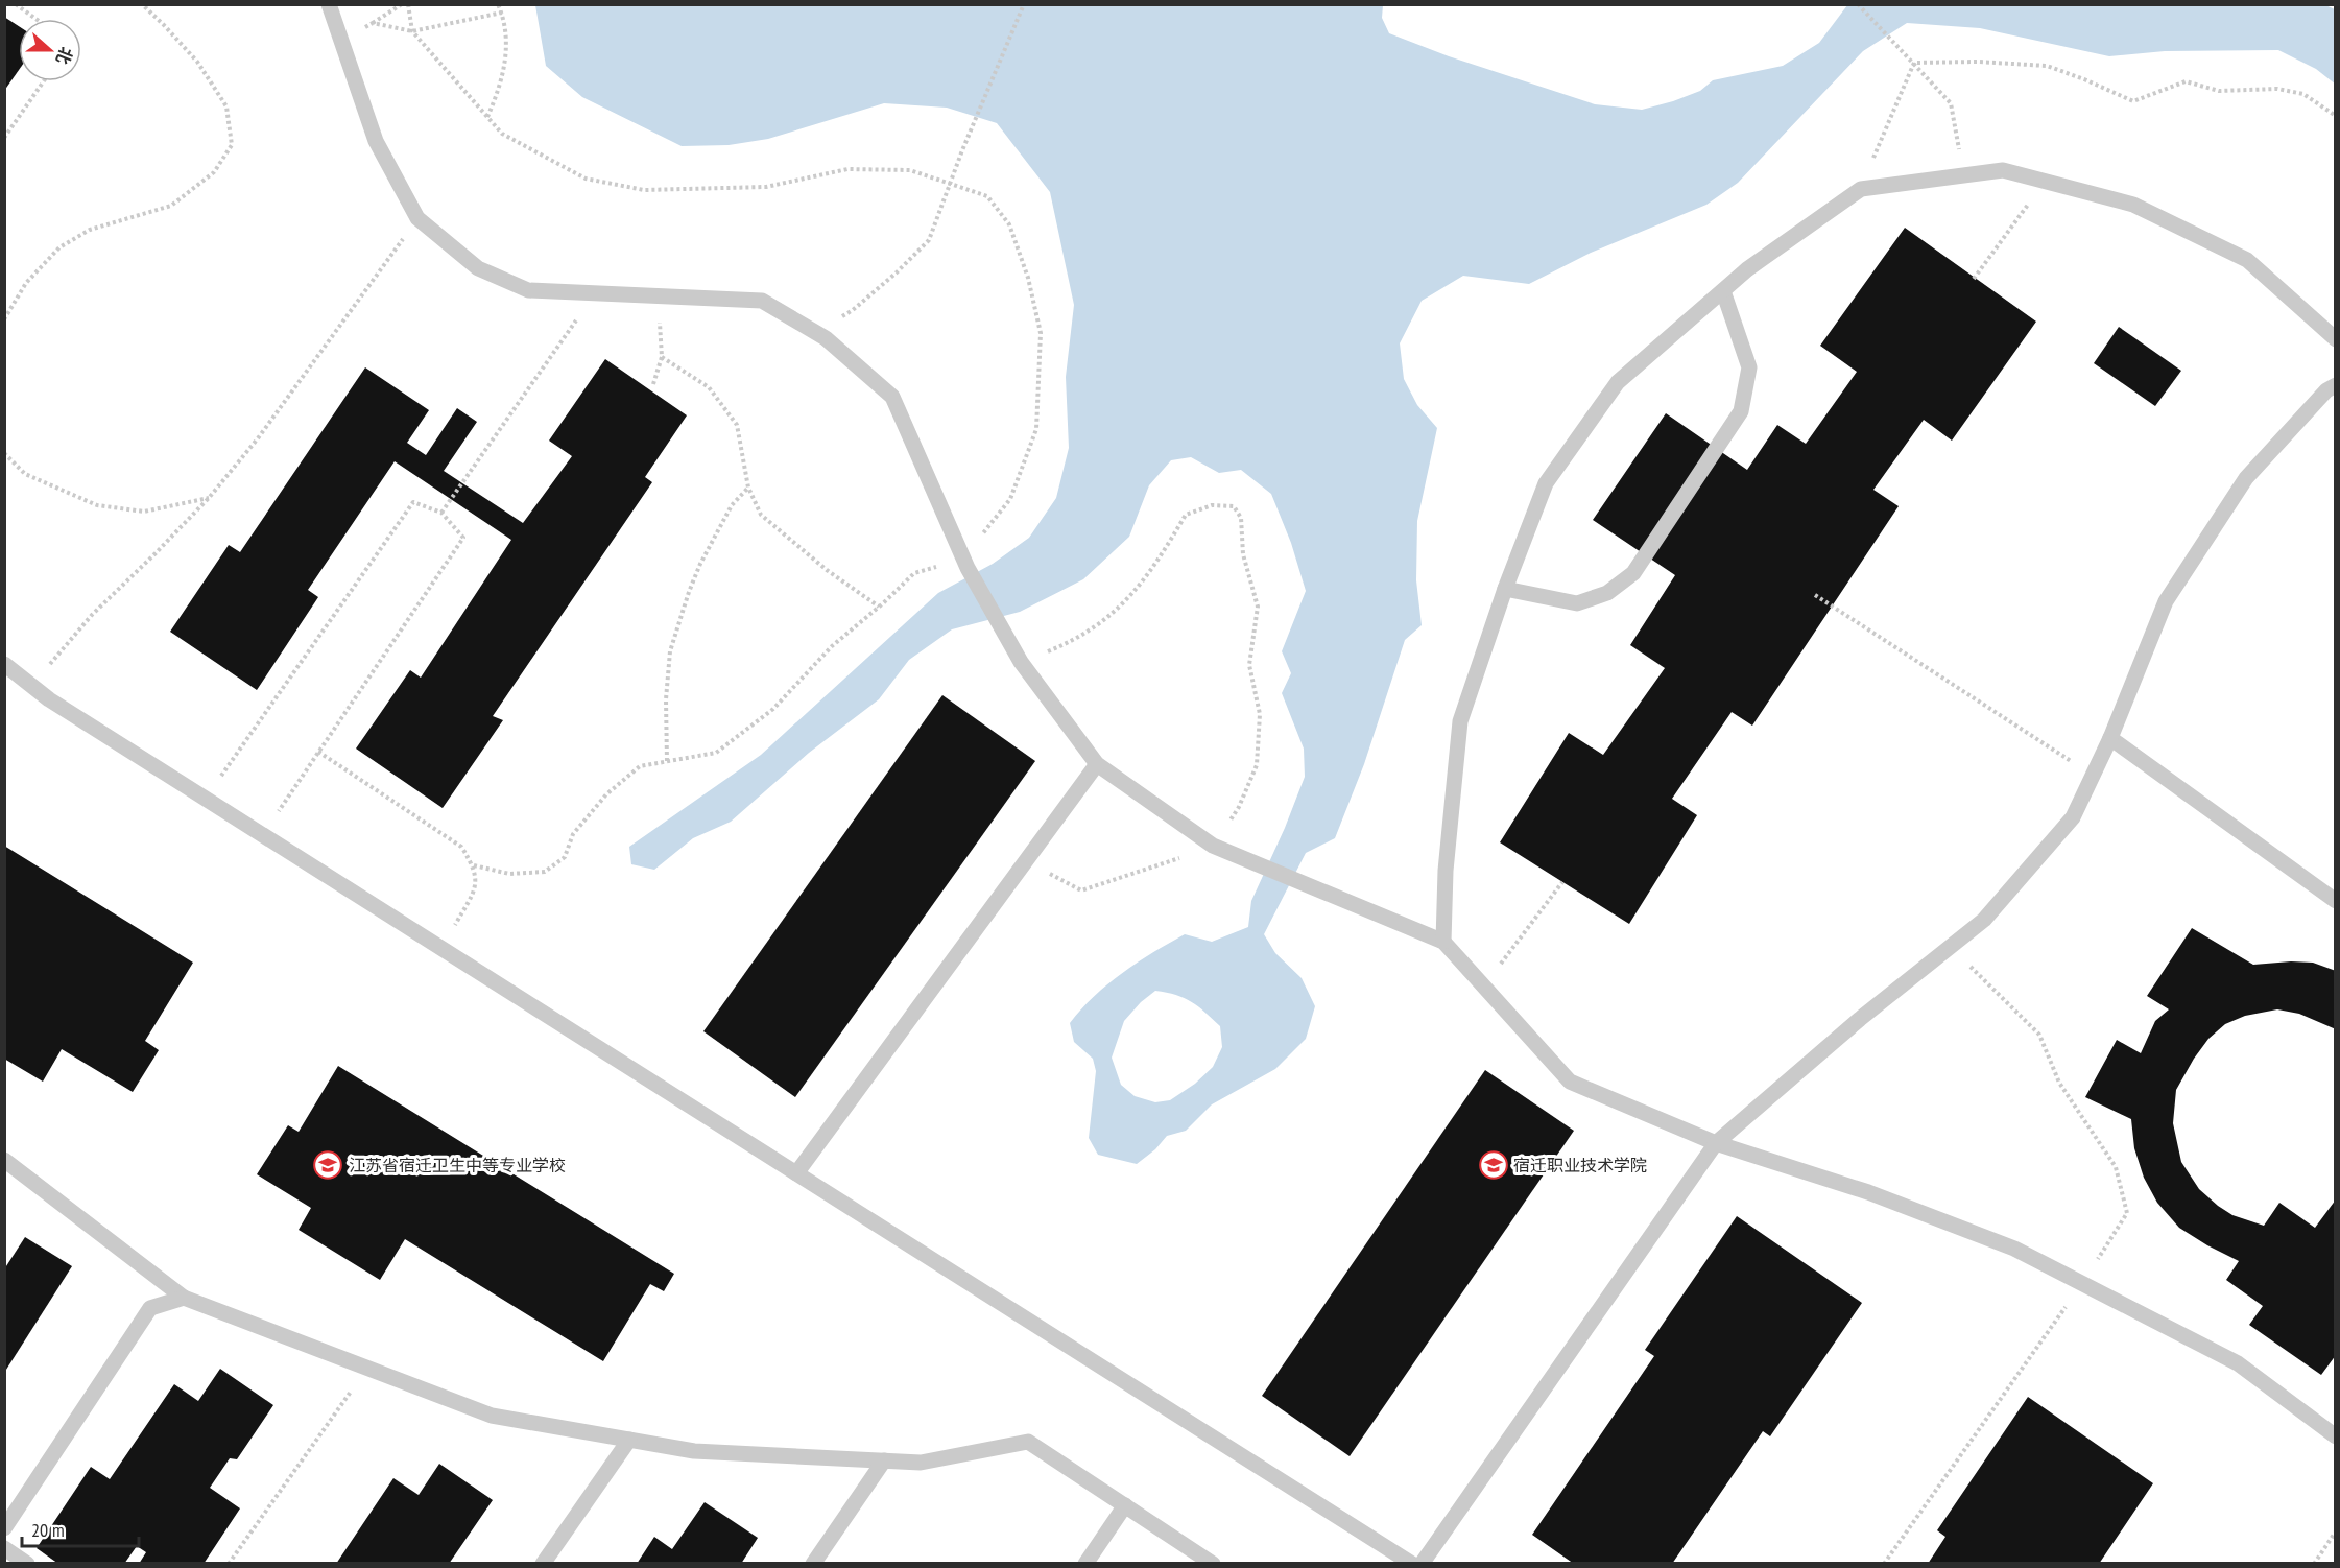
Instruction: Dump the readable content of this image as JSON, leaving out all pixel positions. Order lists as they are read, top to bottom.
{
  "places": {
    "school or university": ["江苏省宿迁卫生中等专业学校", "宿迁职业技术学院"]
  },
  "scale_bar": "20 m",
  "north": "right"
}
